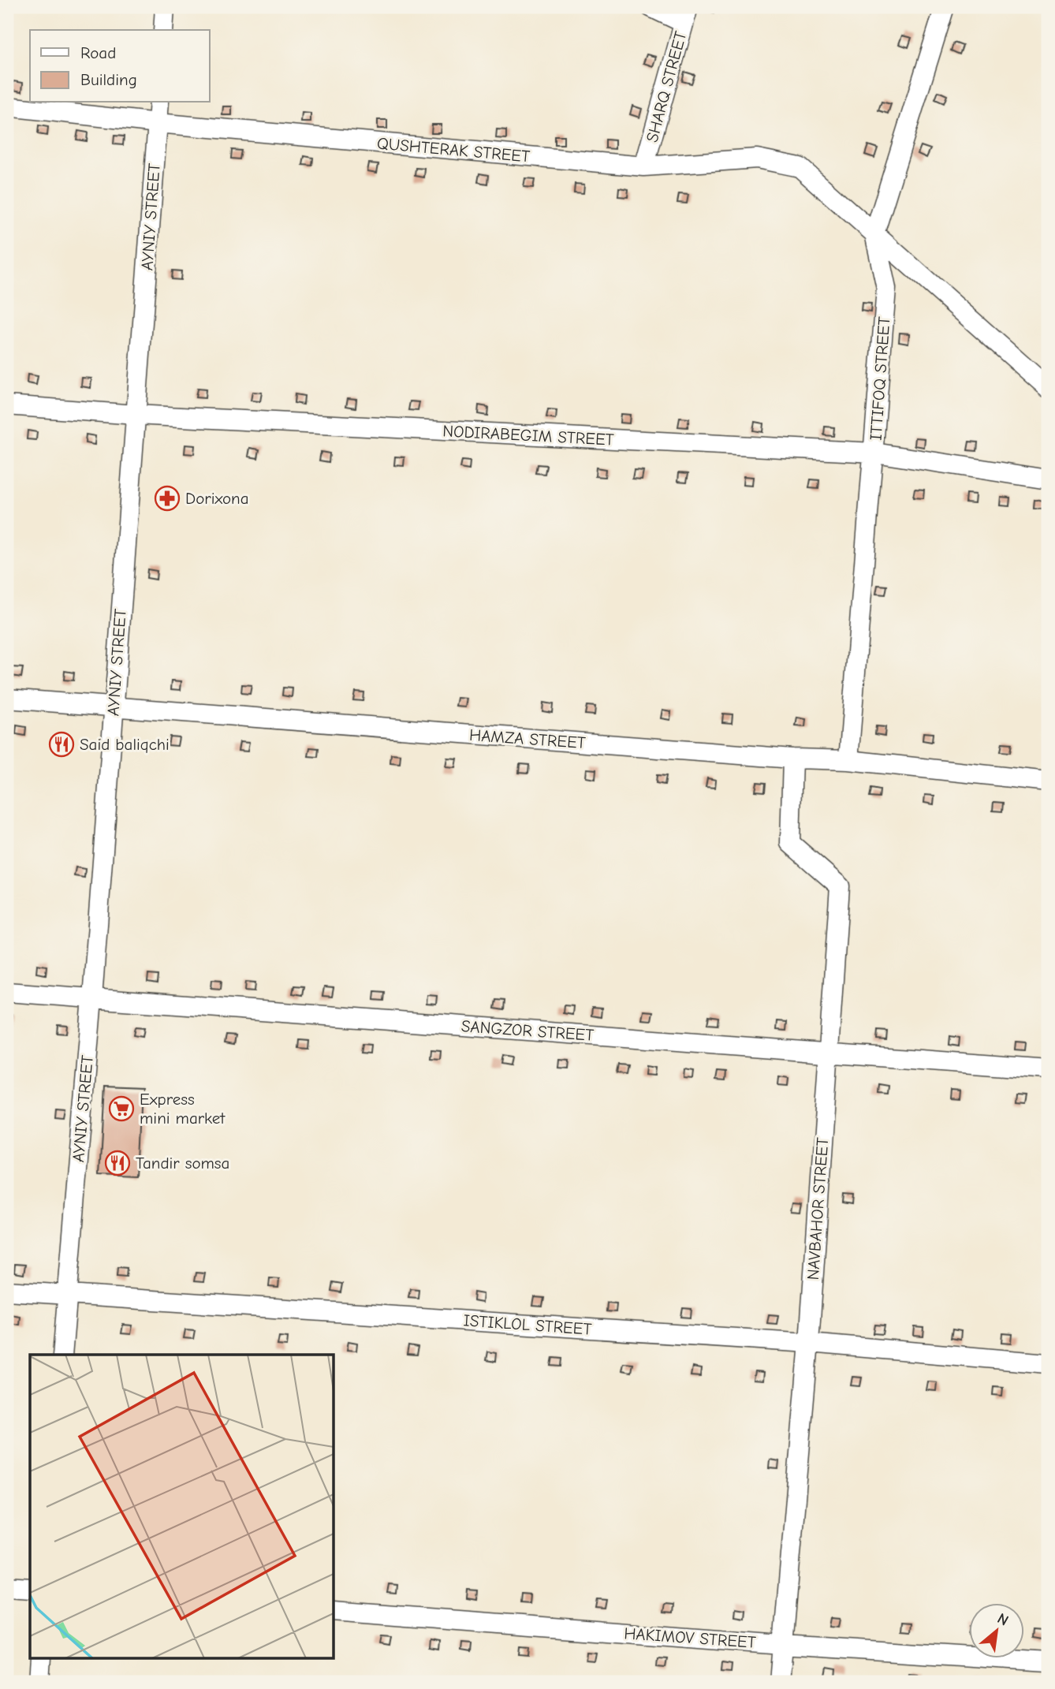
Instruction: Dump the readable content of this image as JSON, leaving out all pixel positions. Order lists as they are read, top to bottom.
{
  "streets": {
    "street": [
      "SHARQ STREET",
      "QUSHTERAK STREET",
      "AYNIY STREET",
      "ITTIFOQ STREET",
      "NODIRABEGIM STREET",
      "HAMZA STREET",
      "SANGZOR STREET",
      "NAVBAHOR STREET",
      "ISTIKLOL STREET",
      "HAKIMOV STREET"
    ]
  },
  "crossings": [
    ["SHARQ STREET", "QUSHTERAK STREET"],
    ["QUSHTERAK STREET", "AYNIY STREET"],
    ["QUSHTERAK STREET", "ITTIFOQ STREET"],
    ["AYNIY STREET", "NODIRABEGIM STREET"],
    ["AYNIY STREET", "HAMZA STREET"],
    ["AYNIY STREET", "SANGZOR STREET"],
    ["AYNIY STREET", "ISTIKLOL STREET"],
    ["ITTIFOQ STREET", "NODIRABEGIM STREET"],
    ["ITTIFOQ STREET", "HAMZA STREET"],
    ["HAMZA STREET", "NAVBAHOR STREET"],
    ["SANGZOR STREET", "NAVBAHOR STREET"],
    ["NAVBAHOR STREET", "ISTIKLOL STREET"],
    ["NAVBAHOR STREET", "HAKIMOV STREET"]
  ],
  "places": {
    "pharmacy": ["Dorixona"],
    "restaurant": ["Said baliqchi", "Tandir somsa"],
    "supermarket": ["Express mini market"]
  },
  "legend": ["Road", "Building"],
  "north": "top right"
}
